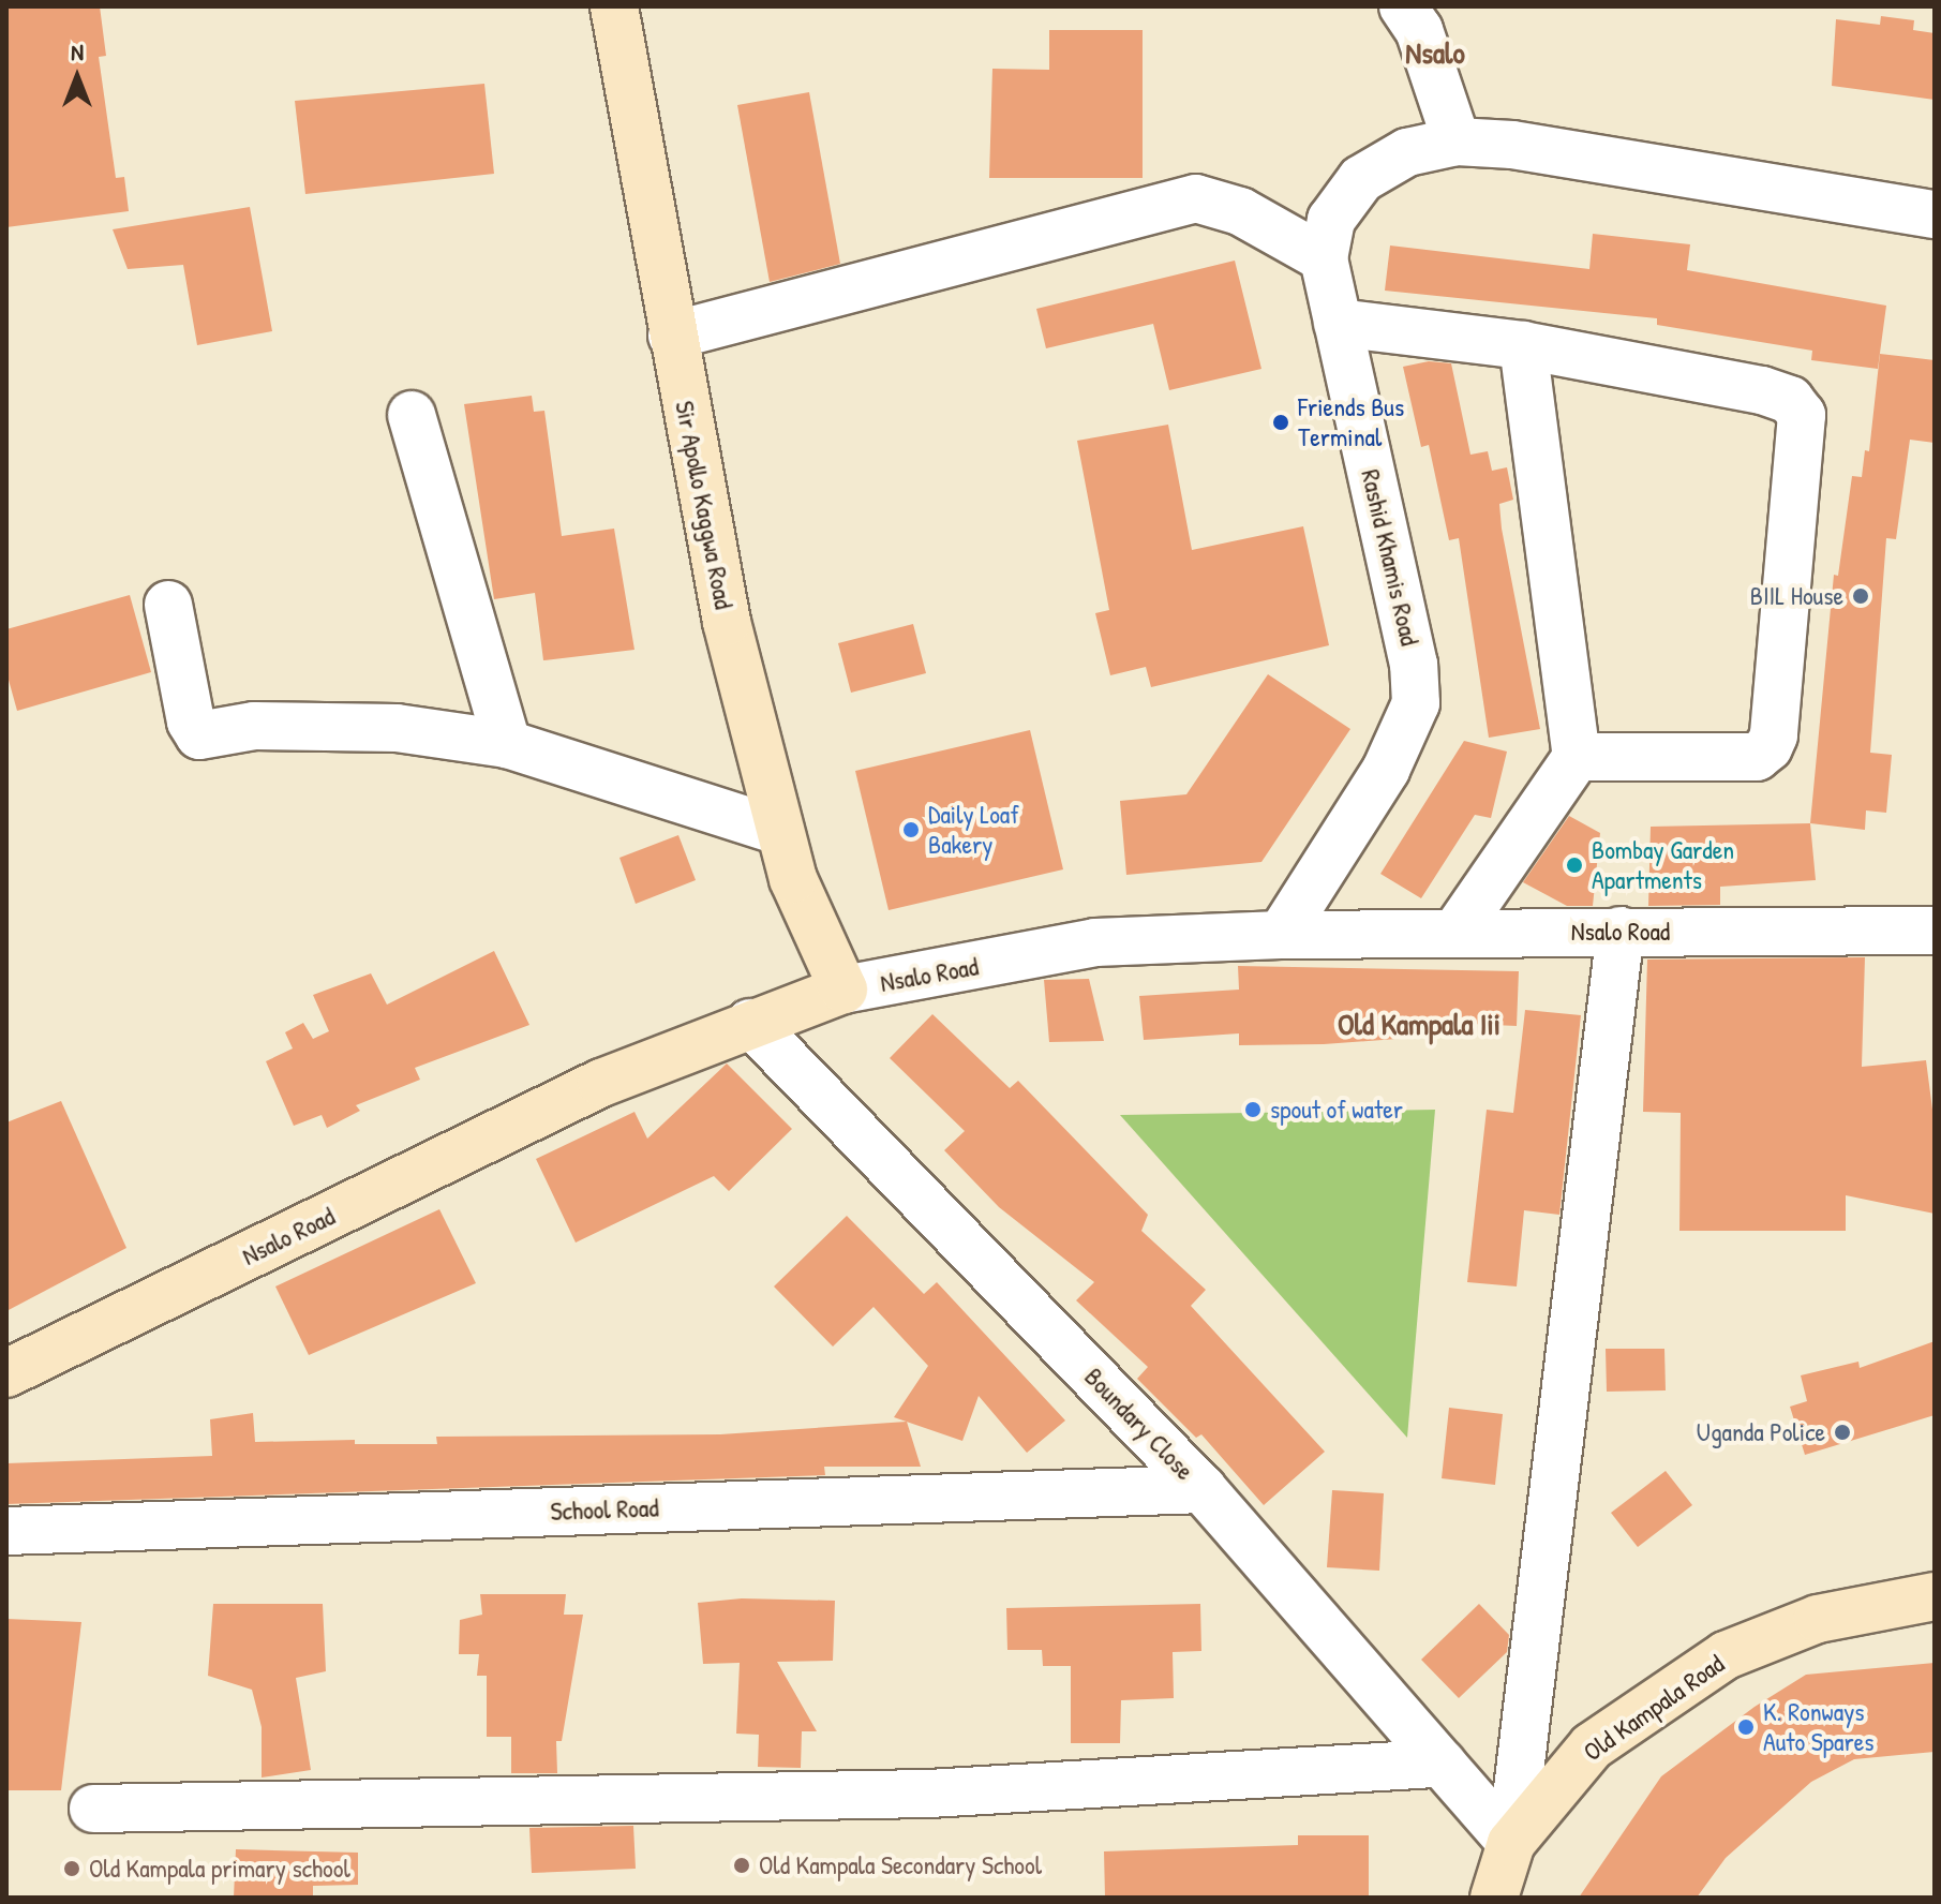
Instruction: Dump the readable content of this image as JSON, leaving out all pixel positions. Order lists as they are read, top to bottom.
{
  "streets": {
    "main road": ["Sir Apollo Kaggwa Road", "Nsalo Road", "Old Kampala Road"],
    "street": ["Rashid Khamis Road", "Boundary Close", "School Road"]
  },
  "crossings": [
    ["Sir Apollo Kaggwa Road", "Nsalo Road"],
    ["Rashid Khamis Road", "Nsalo Road"],
    ["Nsalo Road", "Boundary Close"],
    ["Boundary Close", "School Road"],
    ["Boundary Close", "Old Kampala Road"]
  ],
  "districts": ["Nsalo", "Old Kampala Iii"],
  "places": [
    "Friends Bus Terminal",
    "BIIL House",
    "Daily Loaf Bakery",
    "Bombay Garden Apartments",
    "spout of water",
    "Uganda Police",
    "K. Ronways Auto Spares",
    "Old Kampala Secondary School",
    "Old Kampala primary school"
  ],
  "north": "top"
}
